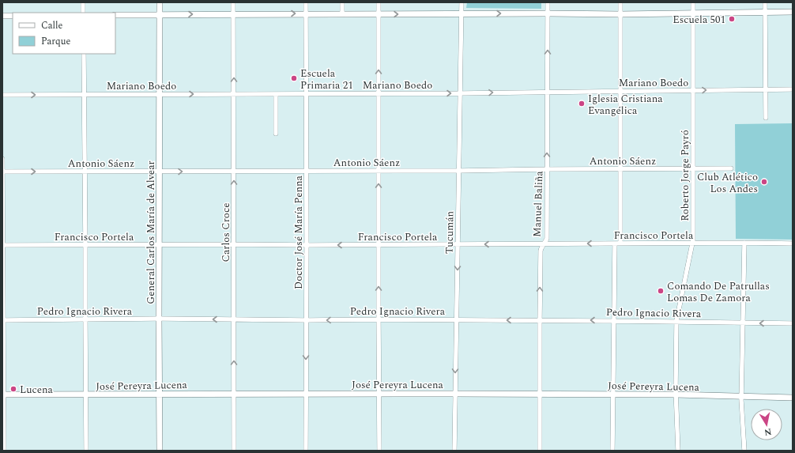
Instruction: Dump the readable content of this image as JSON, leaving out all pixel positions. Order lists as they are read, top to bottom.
{
  "streets": {
    "street": [
      "Mariano Boedo",
      "Antonio Sáenz",
      "Roberto Jorge Payró",
      "Manuel Baliña",
      "General Carlos María de Alvear",
      "Carlos Croce",
      "Doctor José María Penna",
      "Tucumán",
      "Francisco Portela",
      "Pedro Ignacio Rivera",
      "José Pereyra Lucena"
    ]
  },
  "crossings": [
    ["Mariano Boedo", "Roberto Jorge Payró"],
    ["Mariano Boedo", "Manuel Baliña"],
    ["Mariano Boedo", "General Carlos María de Alvear"],
    ["Mariano Boedo", "Carlos Croce"],
    ["Mariano Boedo", "Doctor José María Penna"],
    ["Mariano Boedo", "Tucumán"],
    ["Antonio Sáenz", "Roberto Jorge Payró"],
    ["Antonio Sáenz", "Manuel Baliña"],
    ["Antonio Sáenz", "General Carlos María de Alvear"],
    ["Antonio Sáenz", "Carlos Croce"],
    ["Antonio Sáenz", "Doctor José María Penna"],
    ["Antonio Sáenz", "Tucumán"],
    ["Roberto Jorge Payró", "Francisco Portela"],
    ["Roberto Jorge Payró", "Pedro Ignacio Rivera"],
    ["Roberto Jorge Payró", "José Pereyra Lucena"],
    ["Manuel Baliña", "Francisco Portela"],
    ["Manuel Baliña", "Pedro Ignacio Rivera"],
    ["Manuel Baliña", "José Pereyra Lucena"],
    ["General Carlos María de Alvear", "Francisco Portela"],
    ["General Carlos María de Alvear", "Pedro Ignacio Rivera"],
    ["General Carlos María de Alvear", "José Pereyra Lucena"],
    ["Carlos Croce", "Francisco Portela"],
    ["Carlos Croce", "Pedro Ignacio Rivera"],
    ["Carlos Croce", "José Pereyra Lucena"],
    ["Doctor José María Penna", "Francisco Portela"],
    ["Doctor José María Penna", "Pedro Ignacio Rivera"],
    ["Doctor José María Penna", "José Pereyra Lucena"],
    ["Tucumán", "Francisco Portela"],
    ["Tucumán", "Pedro Ignacio Rivera"],
    ["Tucumán", "José Pereyra Lucena"]
  ],
  "one_way": [
    "Mariano Boedo",
    "Manuel Baliña",
    "Carlos Croce",
    "Pedro Ignacio Rivera"
  ],
  "places": [
    "Escuela 501",
    "Escuela Primaria 21",
    "Iglesia Cristiana Evangélica",
    "Club Atlético Los Andes",
    "Comando De Patrullas Lomas De Zamora",
    "Lucena"
  ],
  "legend": ["Calle", "Parque"],
  "north": "bottom"
}
